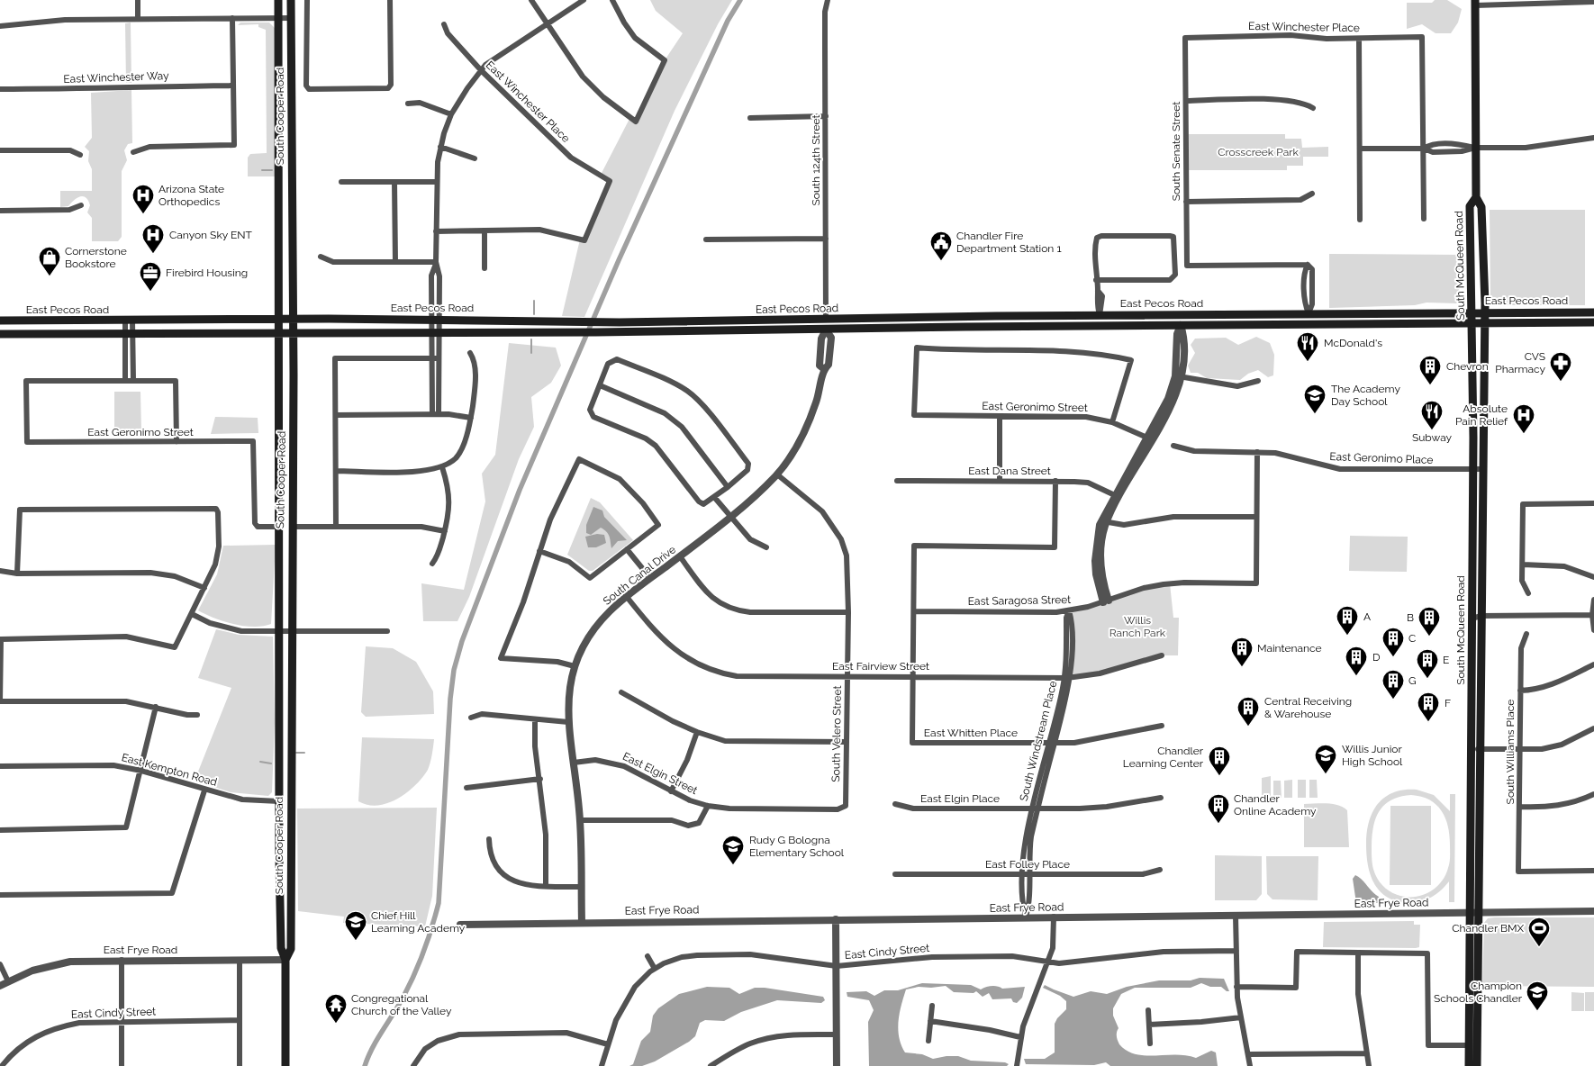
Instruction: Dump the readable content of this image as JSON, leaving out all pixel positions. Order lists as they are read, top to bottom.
{
  "streets": {
    "main road": ["South Cooper Road", "South McQueen Road", "East Pecos Road"],
    "street": [
      "East Winchester Place",
      "East Winchester Way",
      "South Senate Street",
      "South 124th Street",
      "East Geronimo Street",
      "East Geronimo Place",
      "East Dana Street",
      "South Canal Drive",
      "East Saragosa Street",
      "East Fairview Street",
      "East Whitten Place",
      "South Velero Street",
      "South Windstream Place",
      "South Williams Place",
      "East Kempton Road",
      "East Elgin Street",
      "East Elgin Place",
      "East Folley Place",
      "East Frye Road",
      "East Cindy Street"
    ]
  },
  "crossings": [
    ["East Winchester Place", "South Senate Street"],
    ["South Cooper Road", "East Pecos Road"],
    ["South Cooper Road", "East Geronimo Street"],
    ["South Cooper Road", "East Kempton Road"],
    ["South Cooper Road", "East Frye Road"],
    ["South Senate Street", "East Pecos Road"],
    ["South 124th Street", "East Pecos Road"],
    ["South McQueen Road", "East Pecos Road"],
    ["South McQueen Road", "East Geronimo Place"],
    ["South McQueen Road", "East Frye Road"],
    ["East Pecos Road", "South Canal Drive"],
    ["South Canal Drive", "East Fairview Street"],
    ["South Canal Drive", "South Velero Street"],
    ["South Canal Drive", "East Elgin Street"],
    ["South Canal Drive", "East Frye Road"],
    ["East Saragosa Street", "South Windstream Place"],
    ["East Fairview Street", "East Whitten Place"],
    ["East Fairview Street", "South Velero Street"],
    ["East Fairview Street", "South Windstream Place"],
    ["East Whitten Place", "South Windstream Place"],
    ["South Velero Street", "East Elgin Street"],
    ["South Windstream Place", "East Elgin Place"],
    ["South Windstream Place", "East Folley Place"],
    ["South Windstream Place", "East Frye Road"]
  ],
  "parks": ["Crosscreek Park", "Willis Ranch Park"],
  "places": {
    "hospital": ["Arizona State Orthopedics", "Canyon Sky ENT", "Absolute Pain Relief"],
    "public building": ["Chandler Fire Department Station 1"],
    "shop": ["Cornerstone Bookstore"],
    "office": ["Firebird Housing"],
    "restaurant": ["McDonald's", "Subway"],
    "pharmacy": ["CVS Pharmacy"],
    "building": [
      "Chevron",
      "A",
      "B",
      "C",
      "Maintenance",
      "D",
      "E",
      "G",
      "F",
      "Central Receiving & Warehouse",
      "Chandler Learning Center",
      "Chandler Online Academy"
    ],
    "school or university": [
      "The Academy Day School",
      "Willis Junior High School",
      "Rudy G Bologna Elementary School",
      "Chief Hill Learning Academy",
      "Champion Schools Chandler"
    ],
    "sports": ["Chandler BMX"],
    "temple": ["Congregational Church of the Valley"]
  }
}
